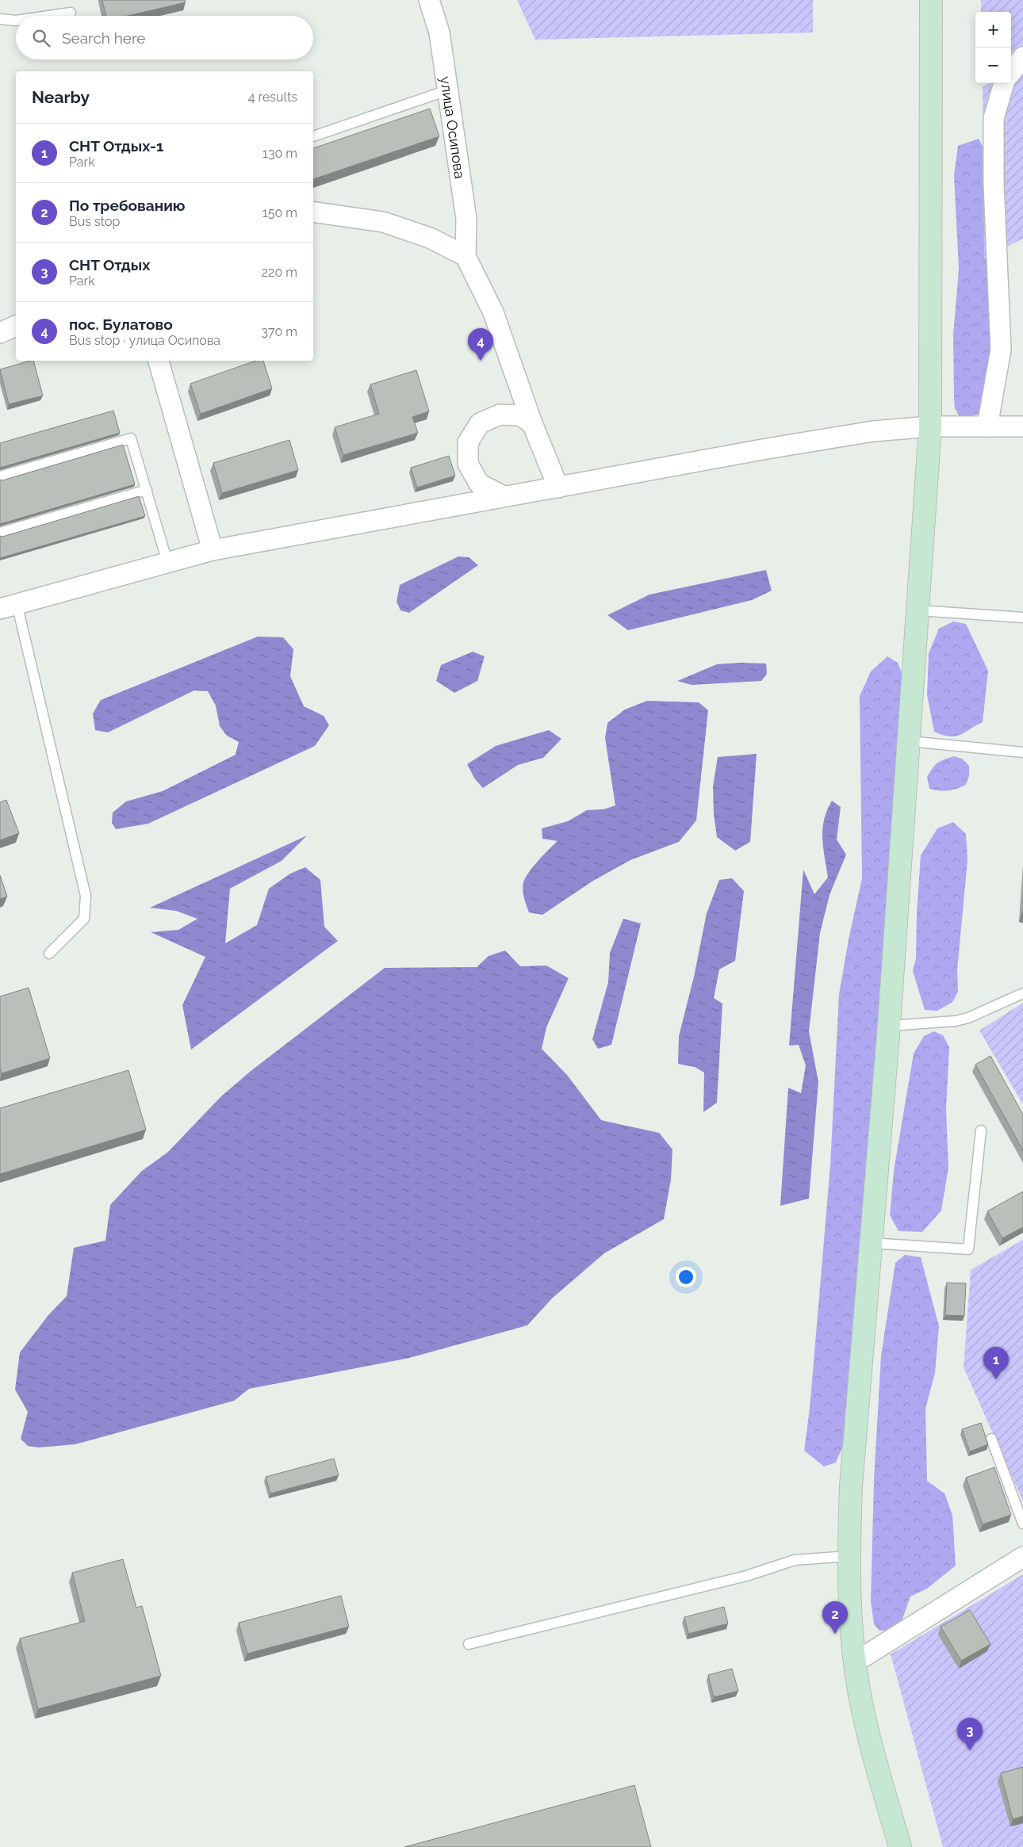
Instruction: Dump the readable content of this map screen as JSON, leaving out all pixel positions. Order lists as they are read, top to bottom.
{
  "streets": {
    "street": ["улица Осипова"]
  },
  "page": {
    "map_buttons": ["+", "−"],
    "search": "Search here",
    "heading": ["Nearby", "4 results"],
    "list": [
      {
        "mark": "1",
        "name": "СНТ Отдых-1",
        "note": "Park",
        "value": "130 m"
      },
      {
        "mark": "2",
        "name": "По требованию",
        "note": "Bus stop",
        "value": "150 m"
      },
      {
        "mark": "3",
        "name": "СНТ Отдых",
        "note": "Park",
        "value": "220 m"
      },
      {
        "mark": "4",
        "name": "пос. Булатово",
        "note": "Bus stop · улица Осипова",
        "value": "370 m"
      }
    ],
    "pins": [
      "4",
      "1",
      "2",
      "3"
    ]
  }
}
